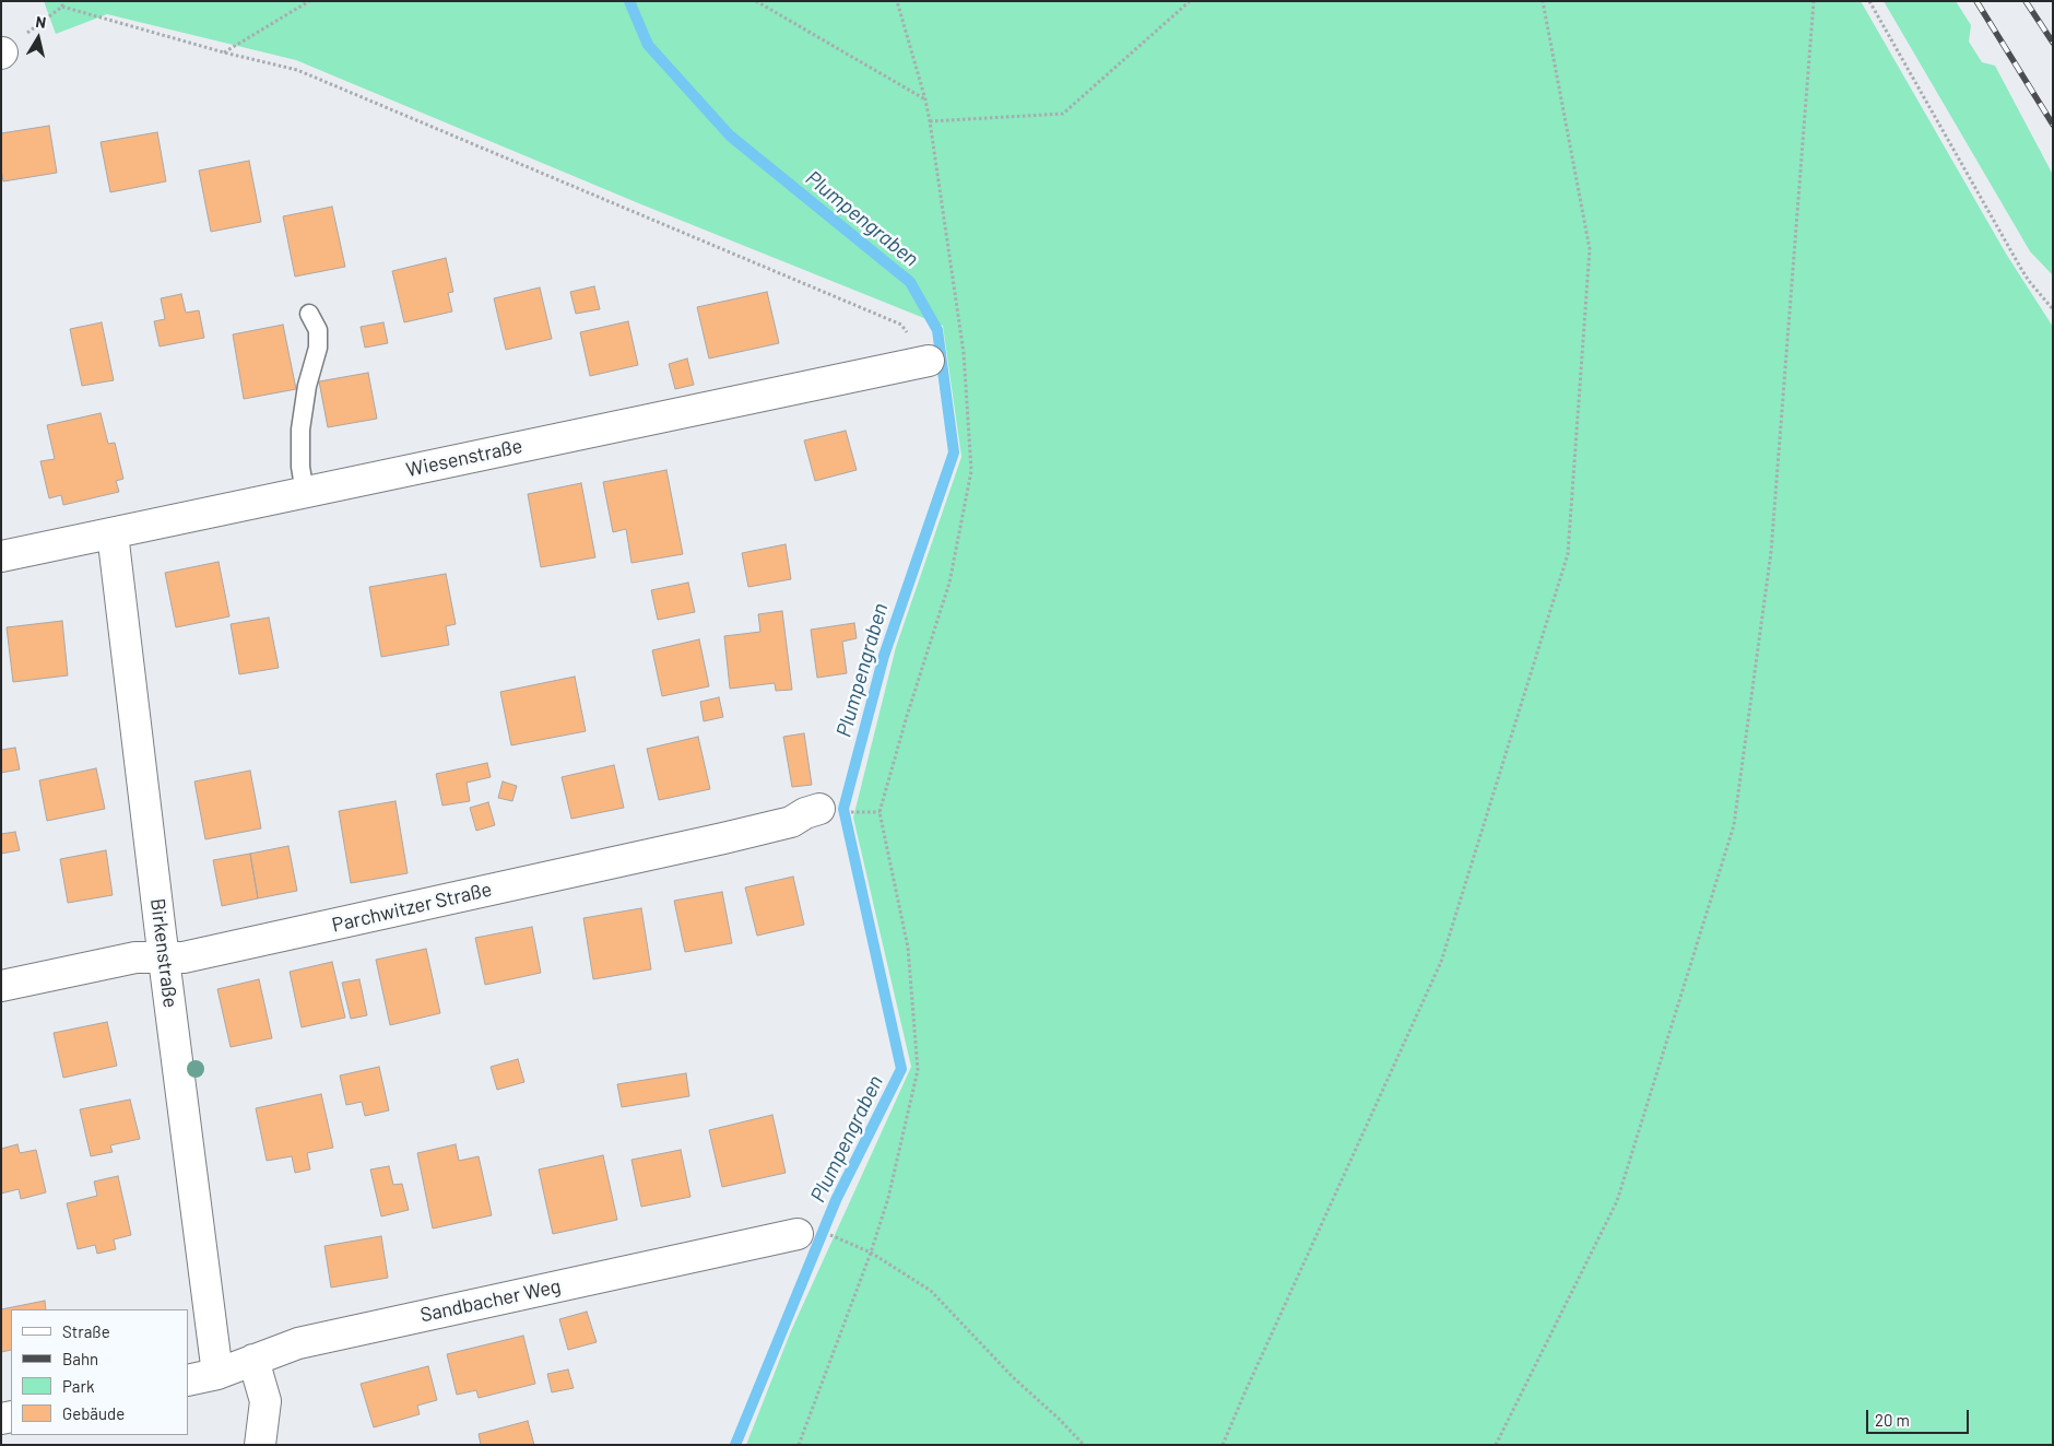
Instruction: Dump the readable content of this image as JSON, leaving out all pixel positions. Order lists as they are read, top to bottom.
{
  "streets": {
    "street": [
      "Wiesenstraße",
      "Parchwitzer Straße",
      "Birkenstraße",
      "Sandbacher Weg"
    ]
  },
  "crossings": [
    ["Wiesenstraße", "Birkenstraße"],
    ["Parchwitzer Straße", "Birkenstraße"],
    ["Birkenstraße", "Sandbacher Weg"]
  ],
  "water": ["Plumpengraben"],
  "legend": [
    "Straße",
    "Bahn",
    "Park",
    "Gebäude"
  ],
  "scale_bar": "20 m",
  "north": "top"
}
